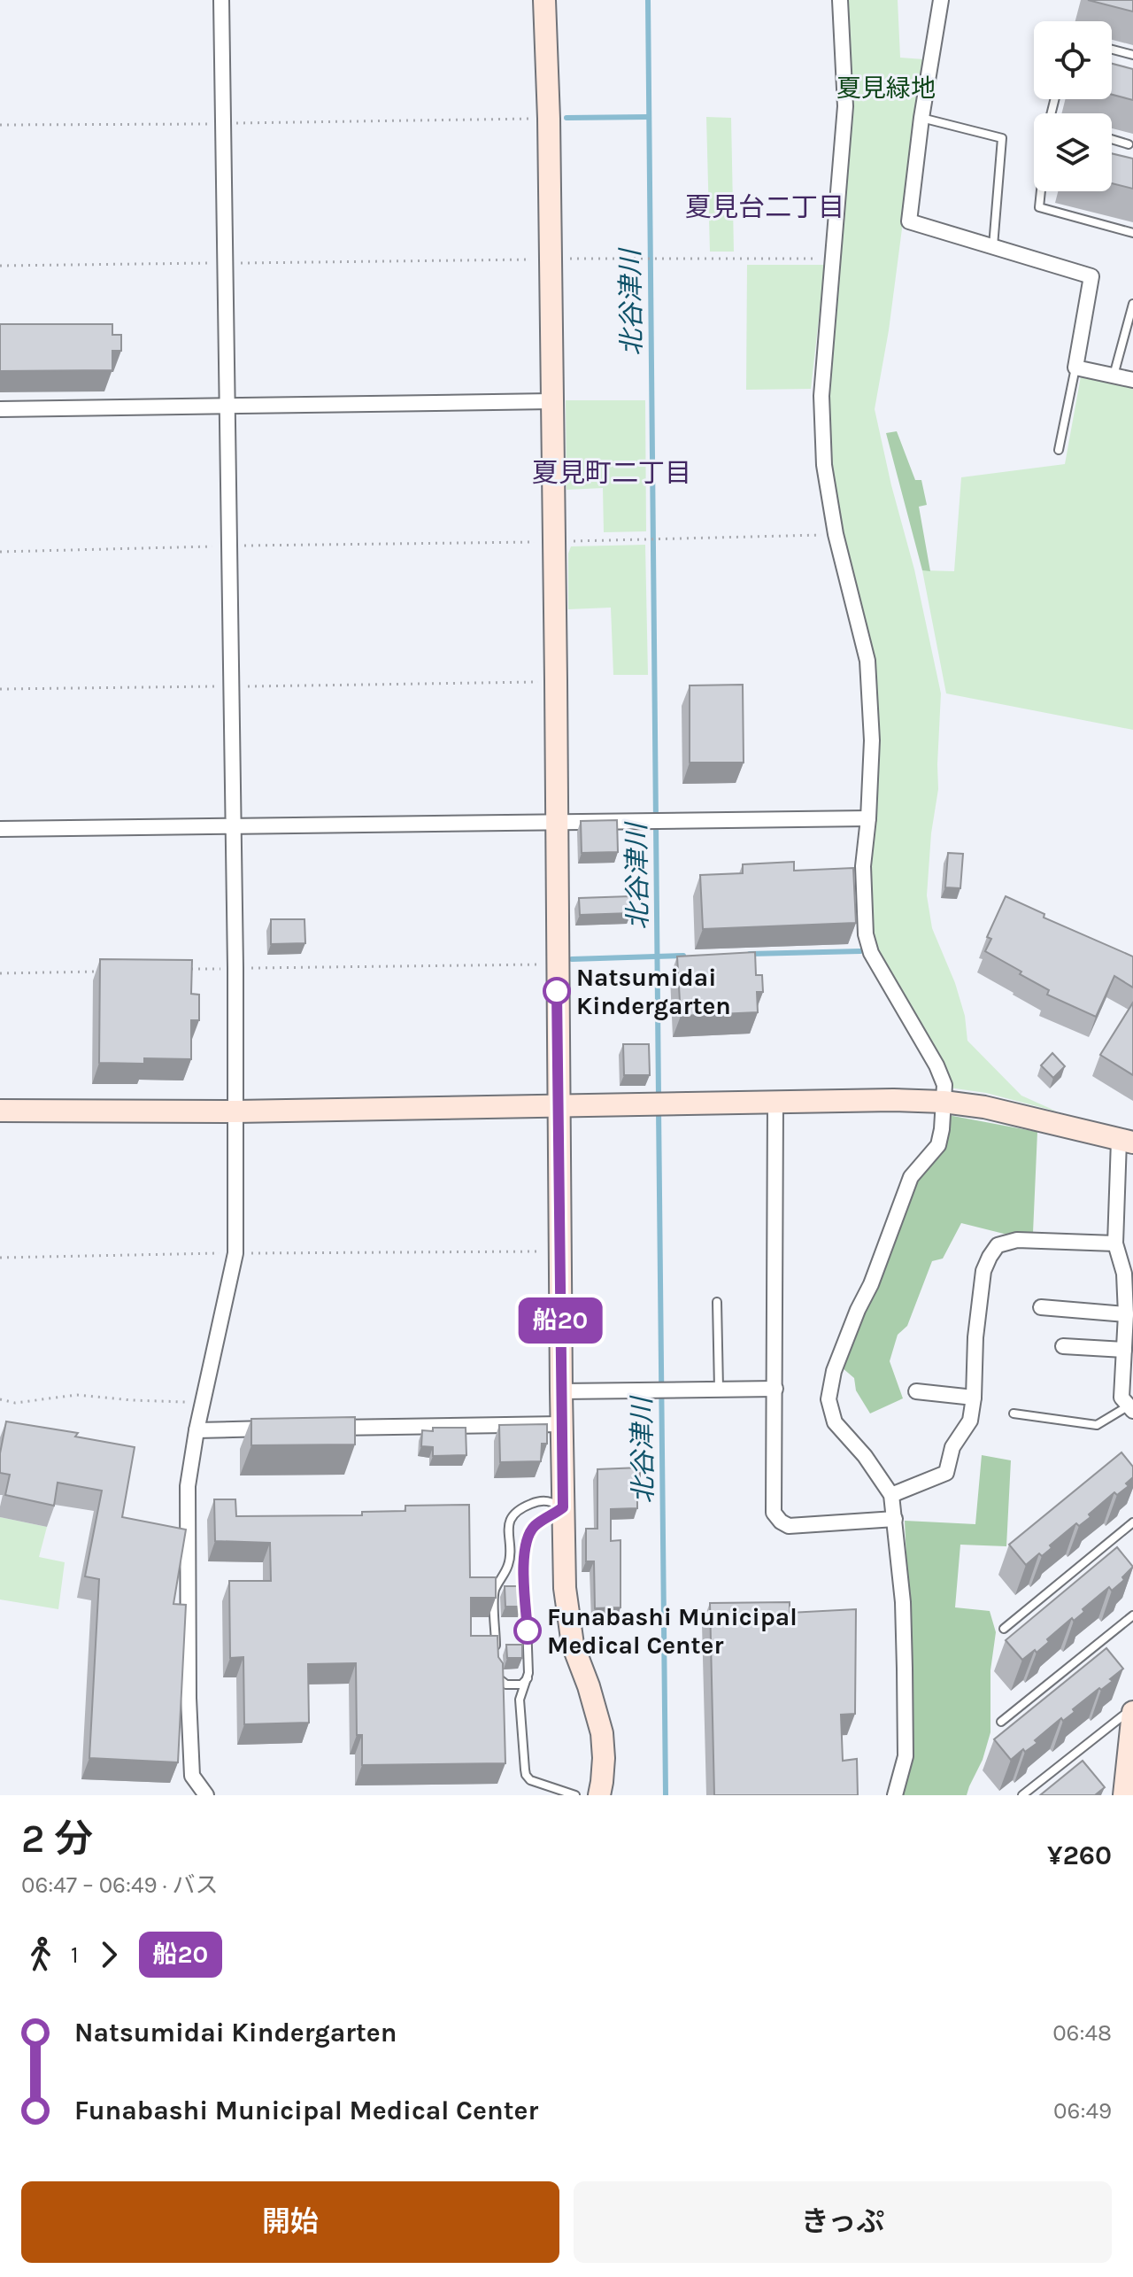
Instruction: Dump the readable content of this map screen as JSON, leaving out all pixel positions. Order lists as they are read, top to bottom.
{
  "districts": ["夏見台二丁目", "夏見町二丁目"],
  "water": ["北谷津川"],
  "parks": ["夏見緑地"],
  "places": ["Natsumidai Kindergarten", "Funabashi Municipal Medical Center"],
  "lines": ["bus line 船20"],
  "page": {
    "on_map": "船20",
    "heading": ["2 分", "06:47 – 06:49 · バス", "¥260"],
    "legs": ["1", "船20"],
    "list": [
      {
        "name": "Natsumidai Kindergarten",
        "value": "06:48"
      },
      {
        "name": "Funabashi Municipal Medical Center",
        "value": "06:49"
      }
    ],
    "buttons": ["開始", "きっぷ"]
  }
}
